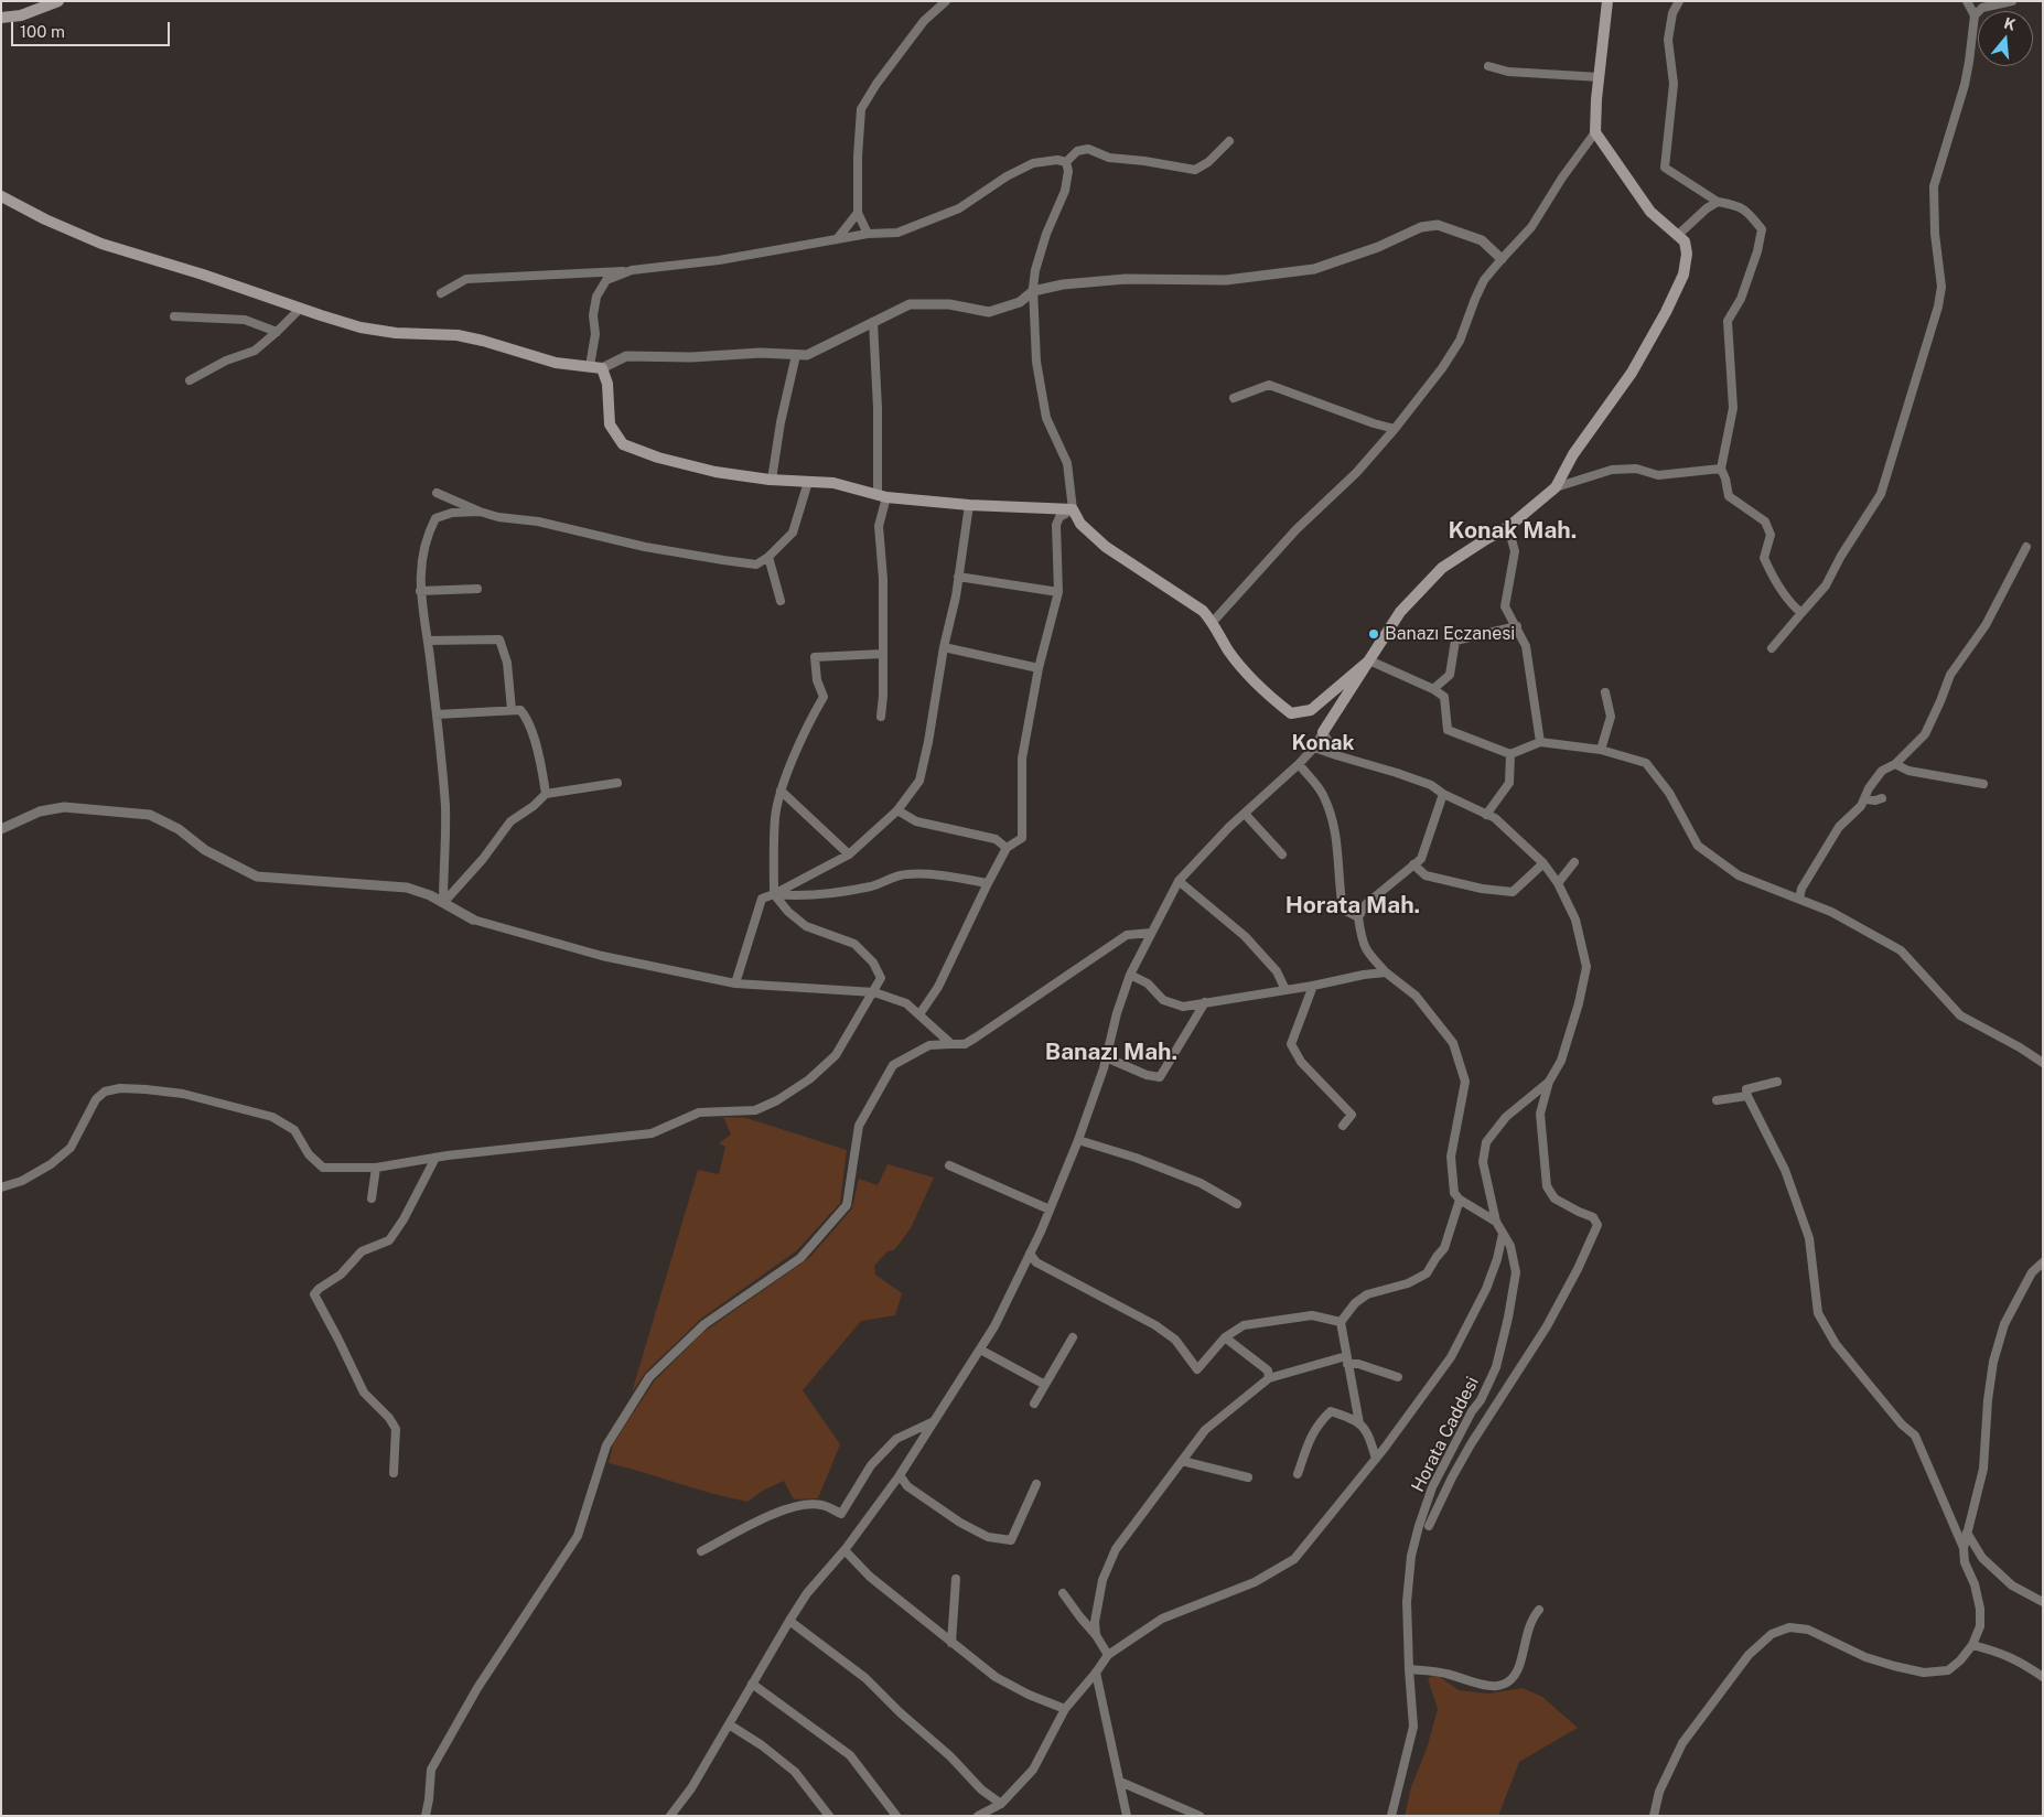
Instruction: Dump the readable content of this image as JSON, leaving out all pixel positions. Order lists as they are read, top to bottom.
{
  "streets": {
    "street": ["Horata Caddesi"]
  },
  "districts": [
    "Konak Mah.",
    "Konak",
    "Horata Mah.",
    "Banazı Mah."
  ],
  "places": ["Banazı Eczanesi"],
  "scale_bar": "100 m",
  "north": "top"
}
